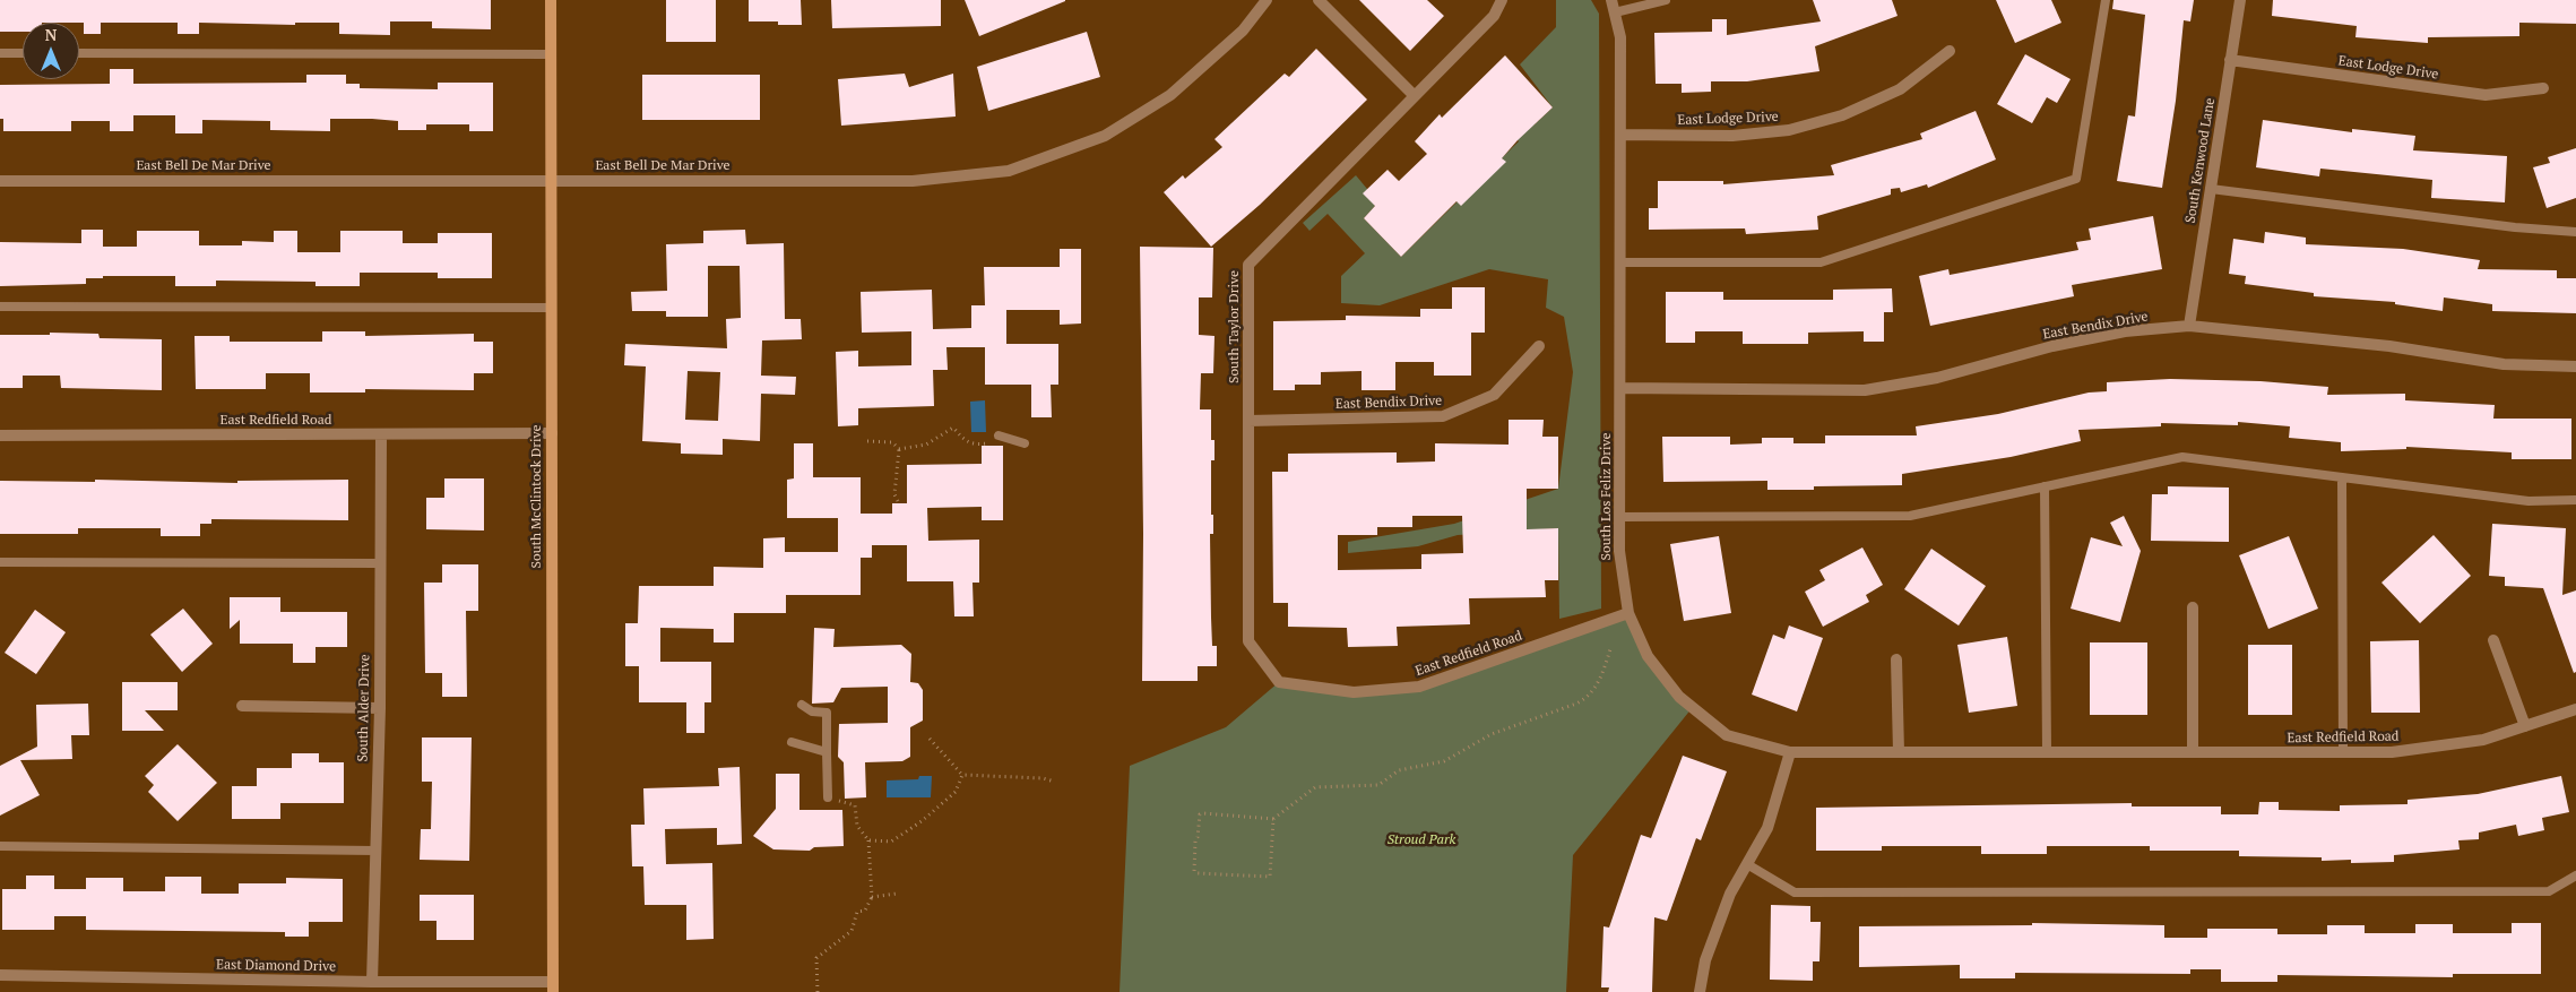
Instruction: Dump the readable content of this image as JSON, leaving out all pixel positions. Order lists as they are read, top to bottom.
{
  "streets": {
    "main road": ["South McClintock Drive"],
    "street": [
      "East Lodge Drive",
      "South Kenwood Lane",
      "East Bell De Mar Drive",
      "East Bendix Drive",
      "South Taylor Drive",
      "East Redfield Road",
      "South Los Feliz Drive",
      "South Alder Drive",
      "East Diamond Drive"
    ]
  },
  "crossings": [
    ["East Lodge Drive", "South Kenwood Lane"],
    ["East Lodge Drive", "South Los Feliz Drive"],
    ["South Kenwood Lane", "East Bendix Drive"],
    ["East Bell De Mar Drive", "South McClintock Drive"],
    ["East Bendix Drive", "South Taylor Drive"],
    ["East Bendix Drive", "South Los Feliz Drive"],
    ["South Taylor Drive", "East Redfield Road"],
    ["East Redfield Road", "South McClintock Drive"],
    ["East Redfield Road", "South Los Feliz Drive"],
    ["East Redfield Road", "South Alder Drive"],
    ["South McClintock Drive", "East Diamond Drive"],
    ["South Alder Drive", "East Diamond Drive"]
  ],
  "parks": ["Stroud Park"],
  "north": "top"
}
